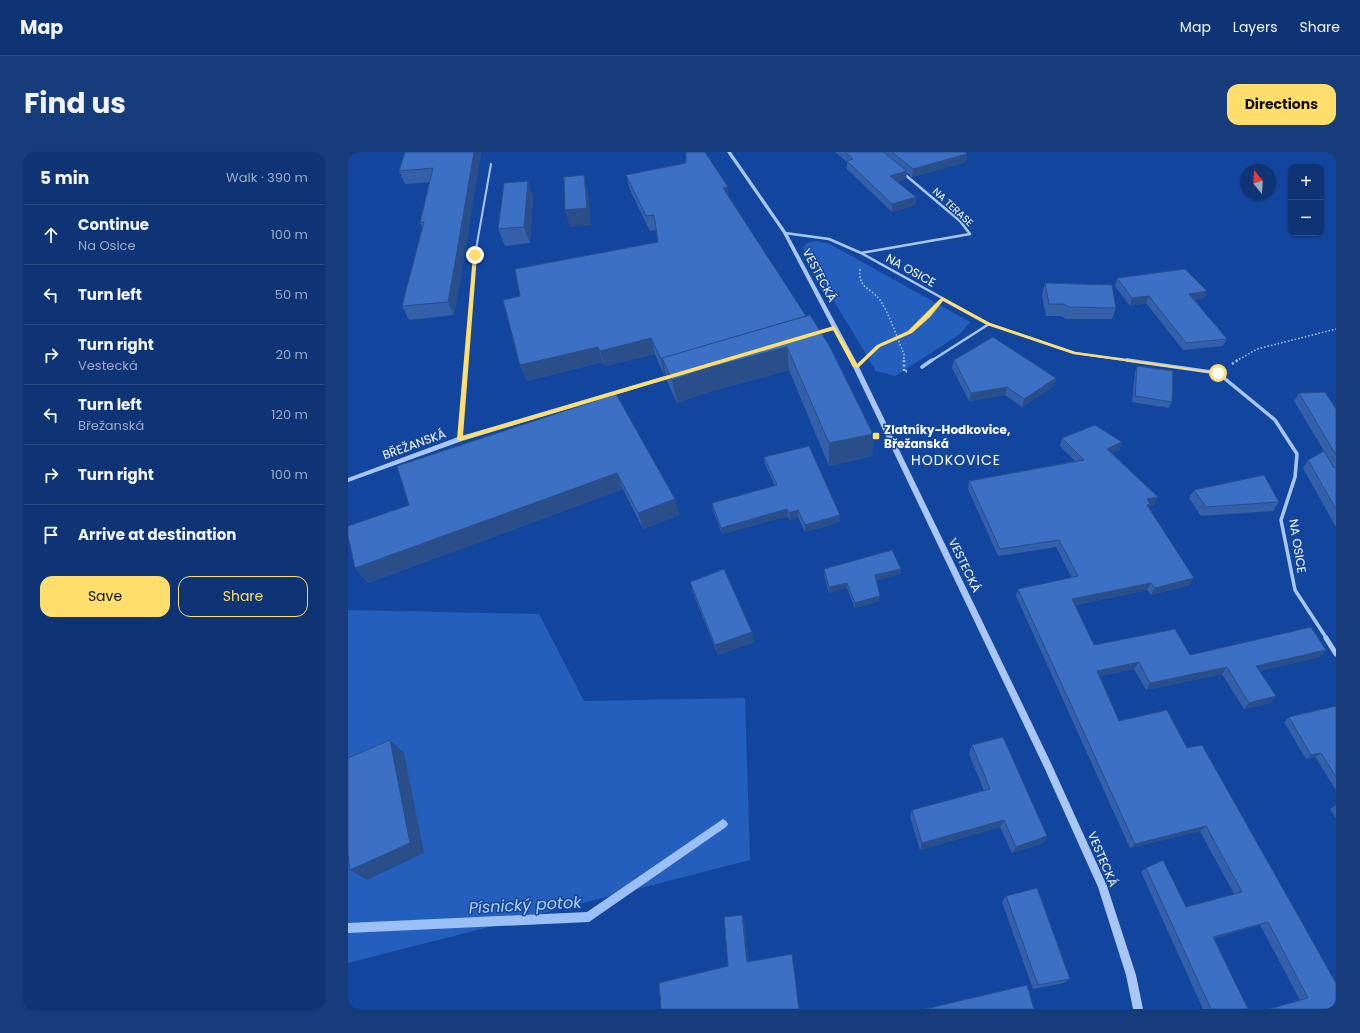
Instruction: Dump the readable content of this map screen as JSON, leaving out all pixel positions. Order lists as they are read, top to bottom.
{
  "streets": {
    "street": [
      "NA TERASE",
      "NA OSICE",
      "VESTECKÁ",
      "BŘEŽANSKÁ"
    ]
  },
  "crossings": [
    ["NA TERASE", "NA OSICE"],
    ["NA OSICE", "VESTECKÁ"]
  ],
  "districts": ["HODKOVICE"],
  "water": ["Písnický potok"],
  "places": {
    "transit": ["Zlatníky-Hodkovice, Břežanská"]
  },
  "north": "top",
  "page": {
    "header": "Map",
    "nav": ["Map", "Layers", "Share"],
    "title": "Find us",
    "buttons": [
      "Directions",
      ["Save", "Share"]
    ],
    "heading": ["5 min", "Walk · 390 m"],
    "map_buttons": ["+", "−"],
    "list": [
      ["Continue", "Na Osice", "100 m"],
      ["Turn left", "50 m"],
      ["Turn right", "Vestecká", "20 m"],
      ["Turn left", "Břežanská", "120 m"],
      ["Turn right", "100 m"],
      "Arrive at destination"
    ]
  }
}
